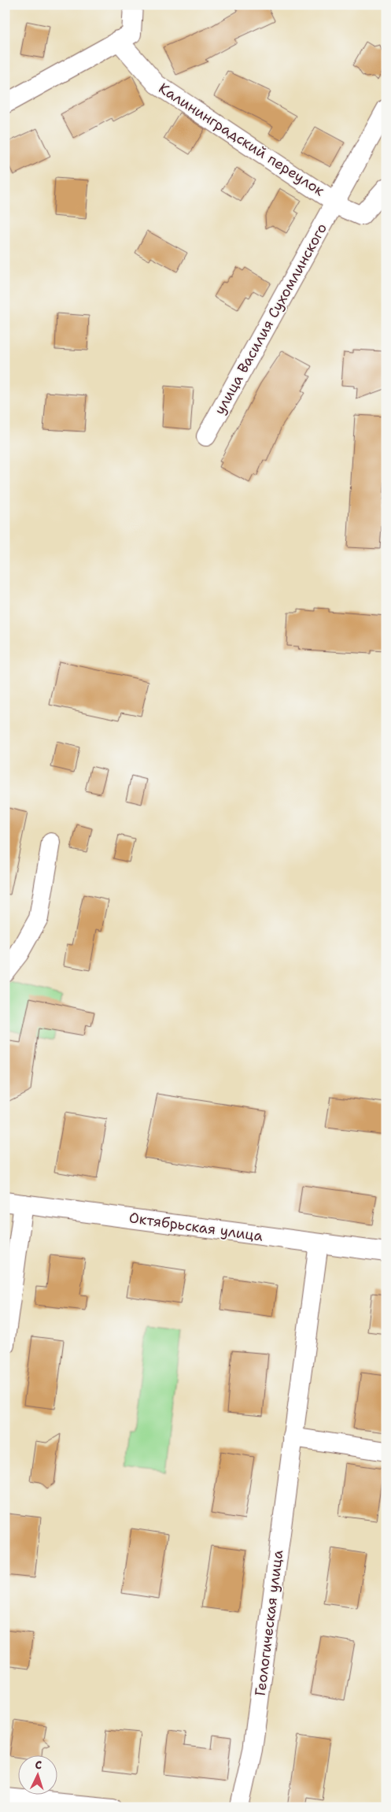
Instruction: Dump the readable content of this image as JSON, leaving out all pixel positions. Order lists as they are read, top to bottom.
{
  "streets": {
    "street": [
      "Калининградский переулок",
      "улица Василия Сухомлинского",
      "Октябрьская улица",
      "Геологическая улица"
    ]
  },
  "crossings": [
    ["Калининградский переулок", "улица Василия Сухомлинского"],
    ["Октябрьская улица", "Геологическая улица"]
  ],
  "north": "top"
}
